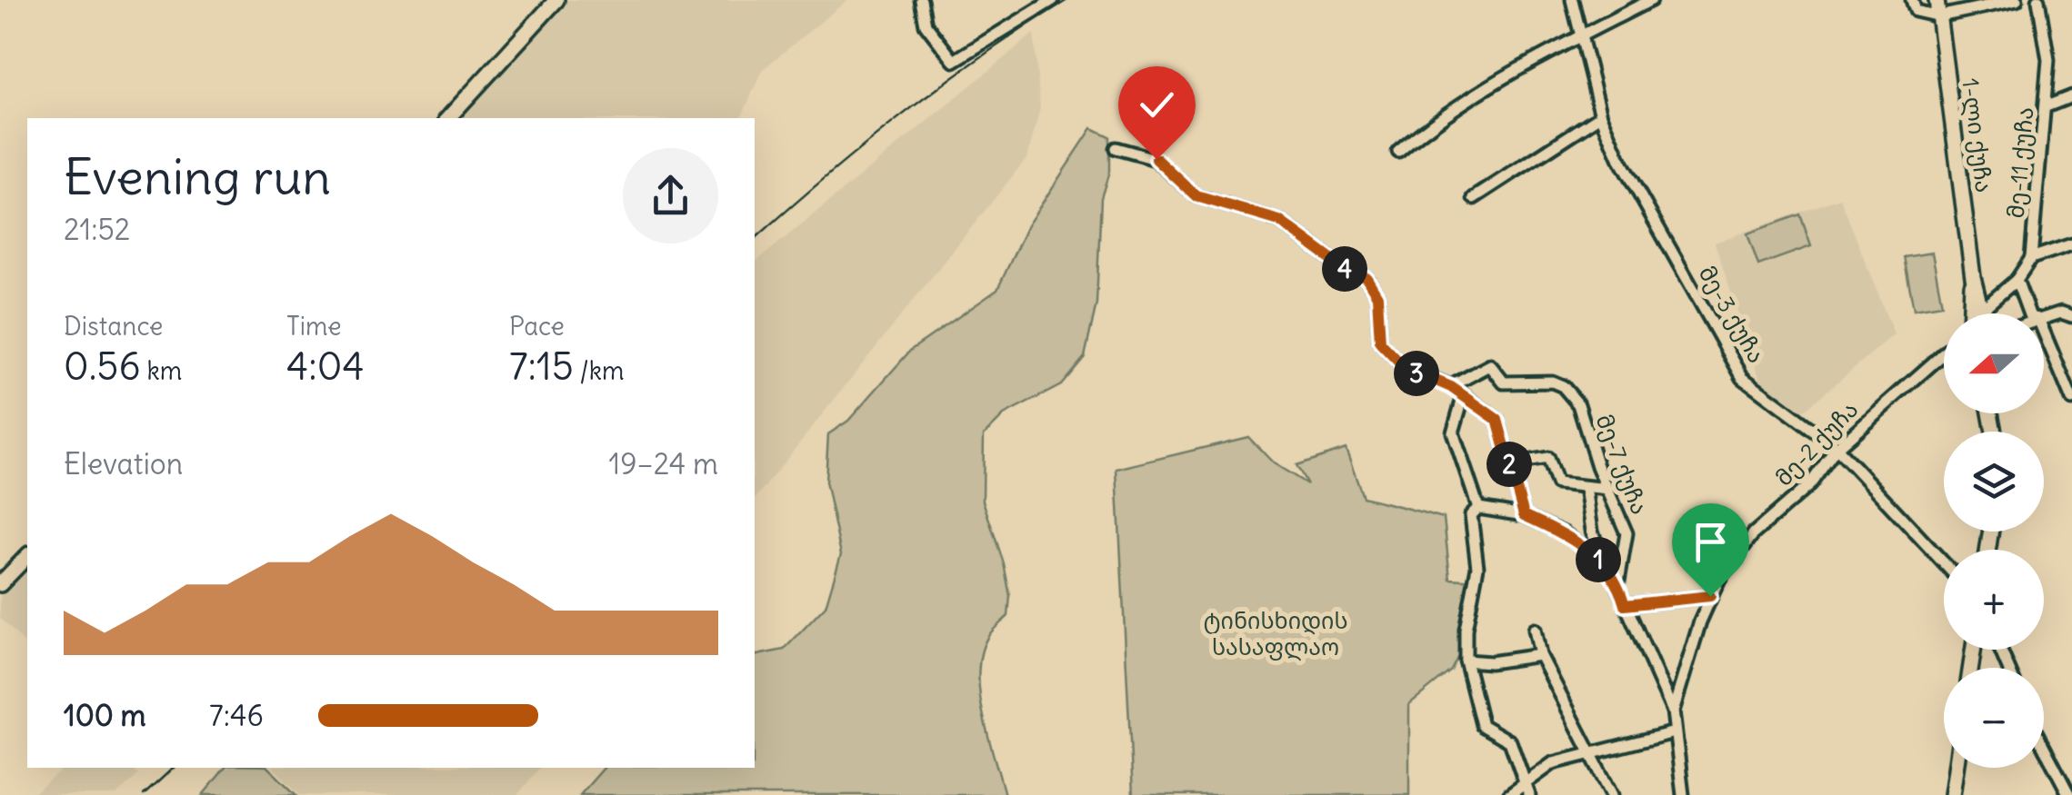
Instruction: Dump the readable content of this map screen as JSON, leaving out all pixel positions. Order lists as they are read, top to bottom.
{
  "streets": {
    "main road": ["1-ლი ქუჩა"],
    "street": [
      "მე-11 ქუჩა",
      "მე-3 ქუჩა",
      "მე-2 ქუჩა",
      "მე-7 ქუჩა"
    ]
  },
  "crossings": [
    ["მე-3 ქუჩა", "მე-2 ქუჩა"]
  ],
  "parks": ["ტინისხიდის სასაფლაო"],
  "north": "left",
  "page": {
    "heading": ["Evening run", "21:52"],
    "pins": [
      "4",
      "3",
      "2",
      "1"
    ],
    "stats": [
      ["Distance", "0.56 km"],
      ["Time", "4:04"],
      ["Pace", "7:15 /km"]
    ],
    "map_buttons": ["+", "−"],
    "chart": ["Elevation", "19–24 m"],
    "list": [
      {
        "name": "100 m",
        "note": "7:46"
      }
    ]
  }
}
